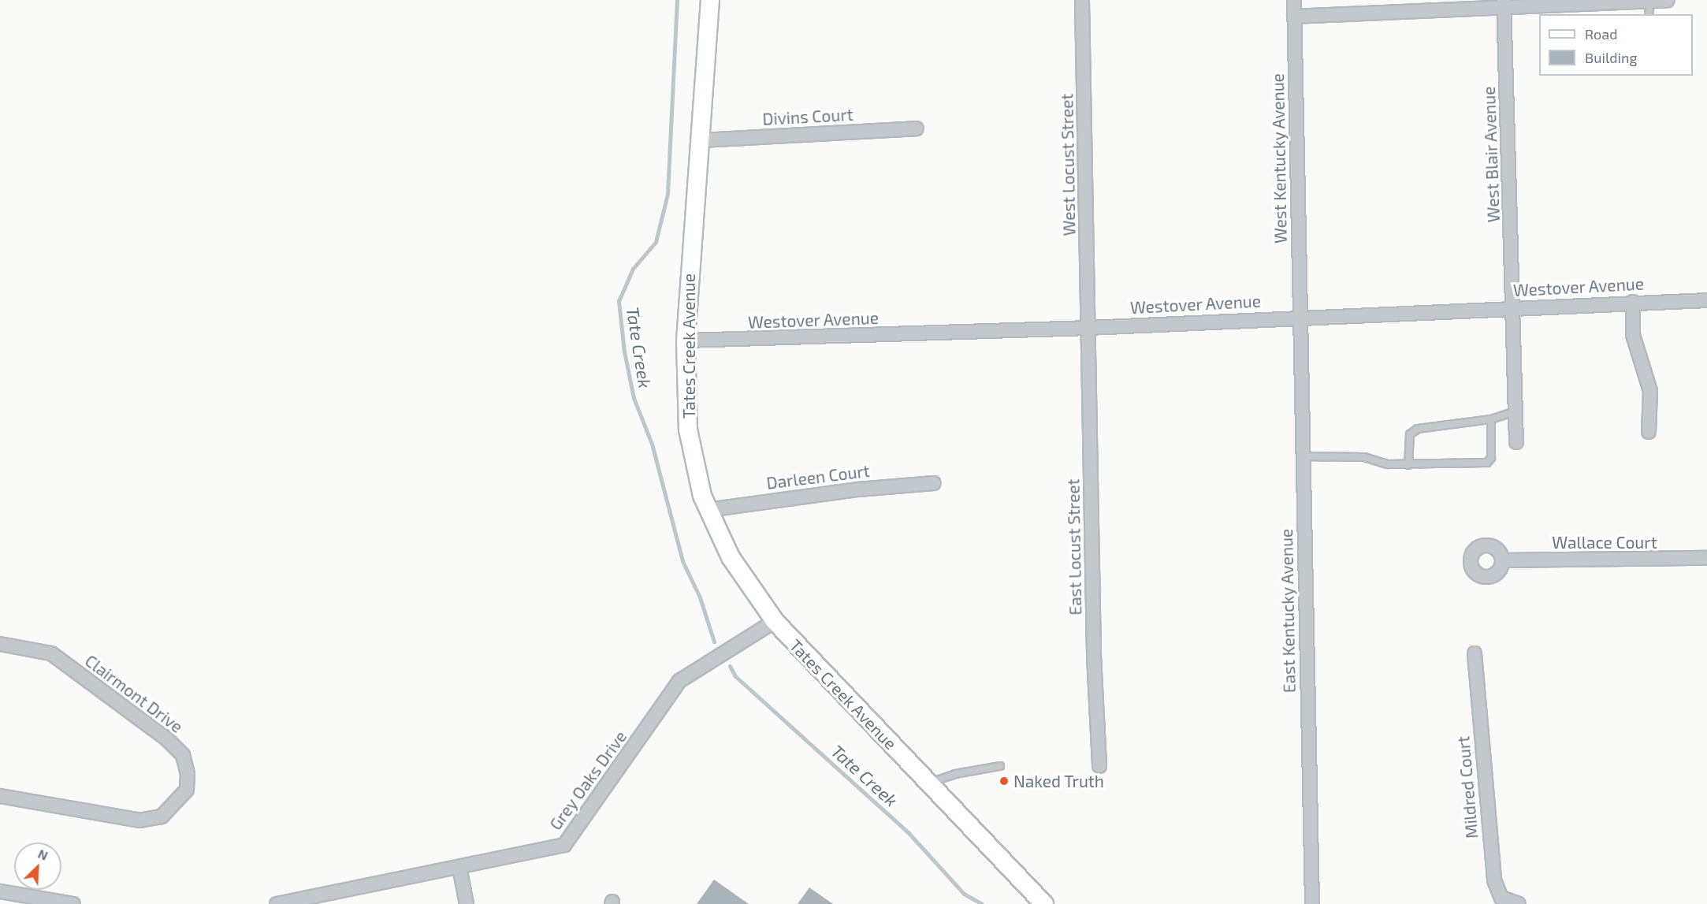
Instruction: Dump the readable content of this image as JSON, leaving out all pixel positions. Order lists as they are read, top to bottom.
{
  "streets": {
    "main road": ["Tates Creek Avenue"],
    "street": [
      "Divins Court",
      "West Blair Avenue",
      "West Kentucky Avenue",
      "West Locust Street",
      "Westover Avenue",
      "Darleen Court",
      "Wallace Court",
      "East Locust Street",
      "East Kentucky Avenue",
      "Clairmont Drive",
      "Grey Oaks Drive",
      "Mildred Court"
    ]
  },
  "crossings": [
    ["Divins Court", "Tates Creek Avenue"],
    ["West Blair Avenue", "Westover Avenue"],
    ["West Kentucky Avenue", "Westover Avenue"],
    ["West Kentucky Avenue", "East Kentucky Avenue"],
    ["West Locust Street", "Westover Avenue"],
    ["West Locust Street", "East Locust Street"],
    ["Westover Avenue", "Tates Creek Avenue"],
    ["Westover Avenue", "East Locust Street"],
    ["Westover Avenue", "East Kentucky Avenue"],
    ["Tates Creek Avenue", "Darleen Court"],
    ["Tates Creek Avenue", "Grey Oaks Drive"]
  ],
  "water": ["Tate Creek"],
  "places": ["Naked Truth"],
  "legend": ["Road", "Building"],
  "north": "top right"
}
